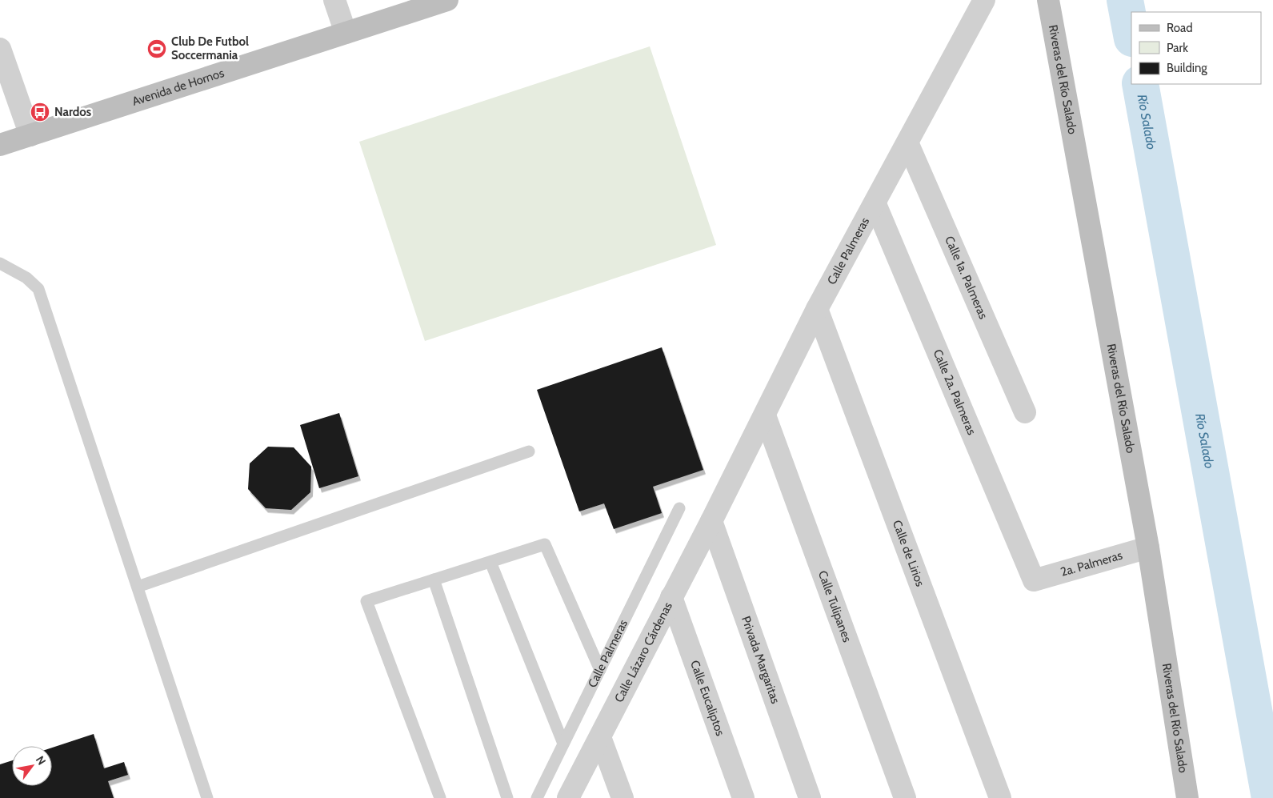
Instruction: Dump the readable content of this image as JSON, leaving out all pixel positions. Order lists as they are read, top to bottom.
{
  "streets": {
    "main road": ["Riveras del Río Salado", "Avenida de Hornos"],
    "street": [
      "Calle Palmeras",
      "Calle 1a. Palmeras",
      "Calle 2a. Palmeras",
      "Calle de Lirios",
      "2a. Palmeras",
      "Calle Tulipanes",
      "Calle Lázaro Cárdenas",
      "Privada Margaritas",
      "Calle Eucaliptos"
    ]
  },
  "crossings": [
    ["Riveras del Río Salado", "2a. Palmeras"],
    ["Calle Palmeras", "Calle 1a. Palmeras"],
    ["Calle Palmeras", "Calle 2a. Palmeras"],
    ["Calle Palmeras", "Calle de Lirios"],
    ["Calle Palmeras", "Calle Tulipanes"],
    ["Calle Palmeras", "Calle Lázaro Cárdenas"],
    ["Calle Palmeras", "Privada Margaritas"],
    ["Calle 2a. Palmeras", "2a. Palmeras"],
    ["Calle Lázaro Cárdenas", "Privada Margaritas"],
    ["Calle Lázaro Cárdenas", "Calle Eucaliptos"]
  ],
  "water": ["Río Salado"],
  "places": {
    "sports": ["Club De Futbol Soccermania"],
    "bus stop": ["Nardos"]
  },
  "legend": ["Road", "Park", "Building"],
  "north": "top right"
}
